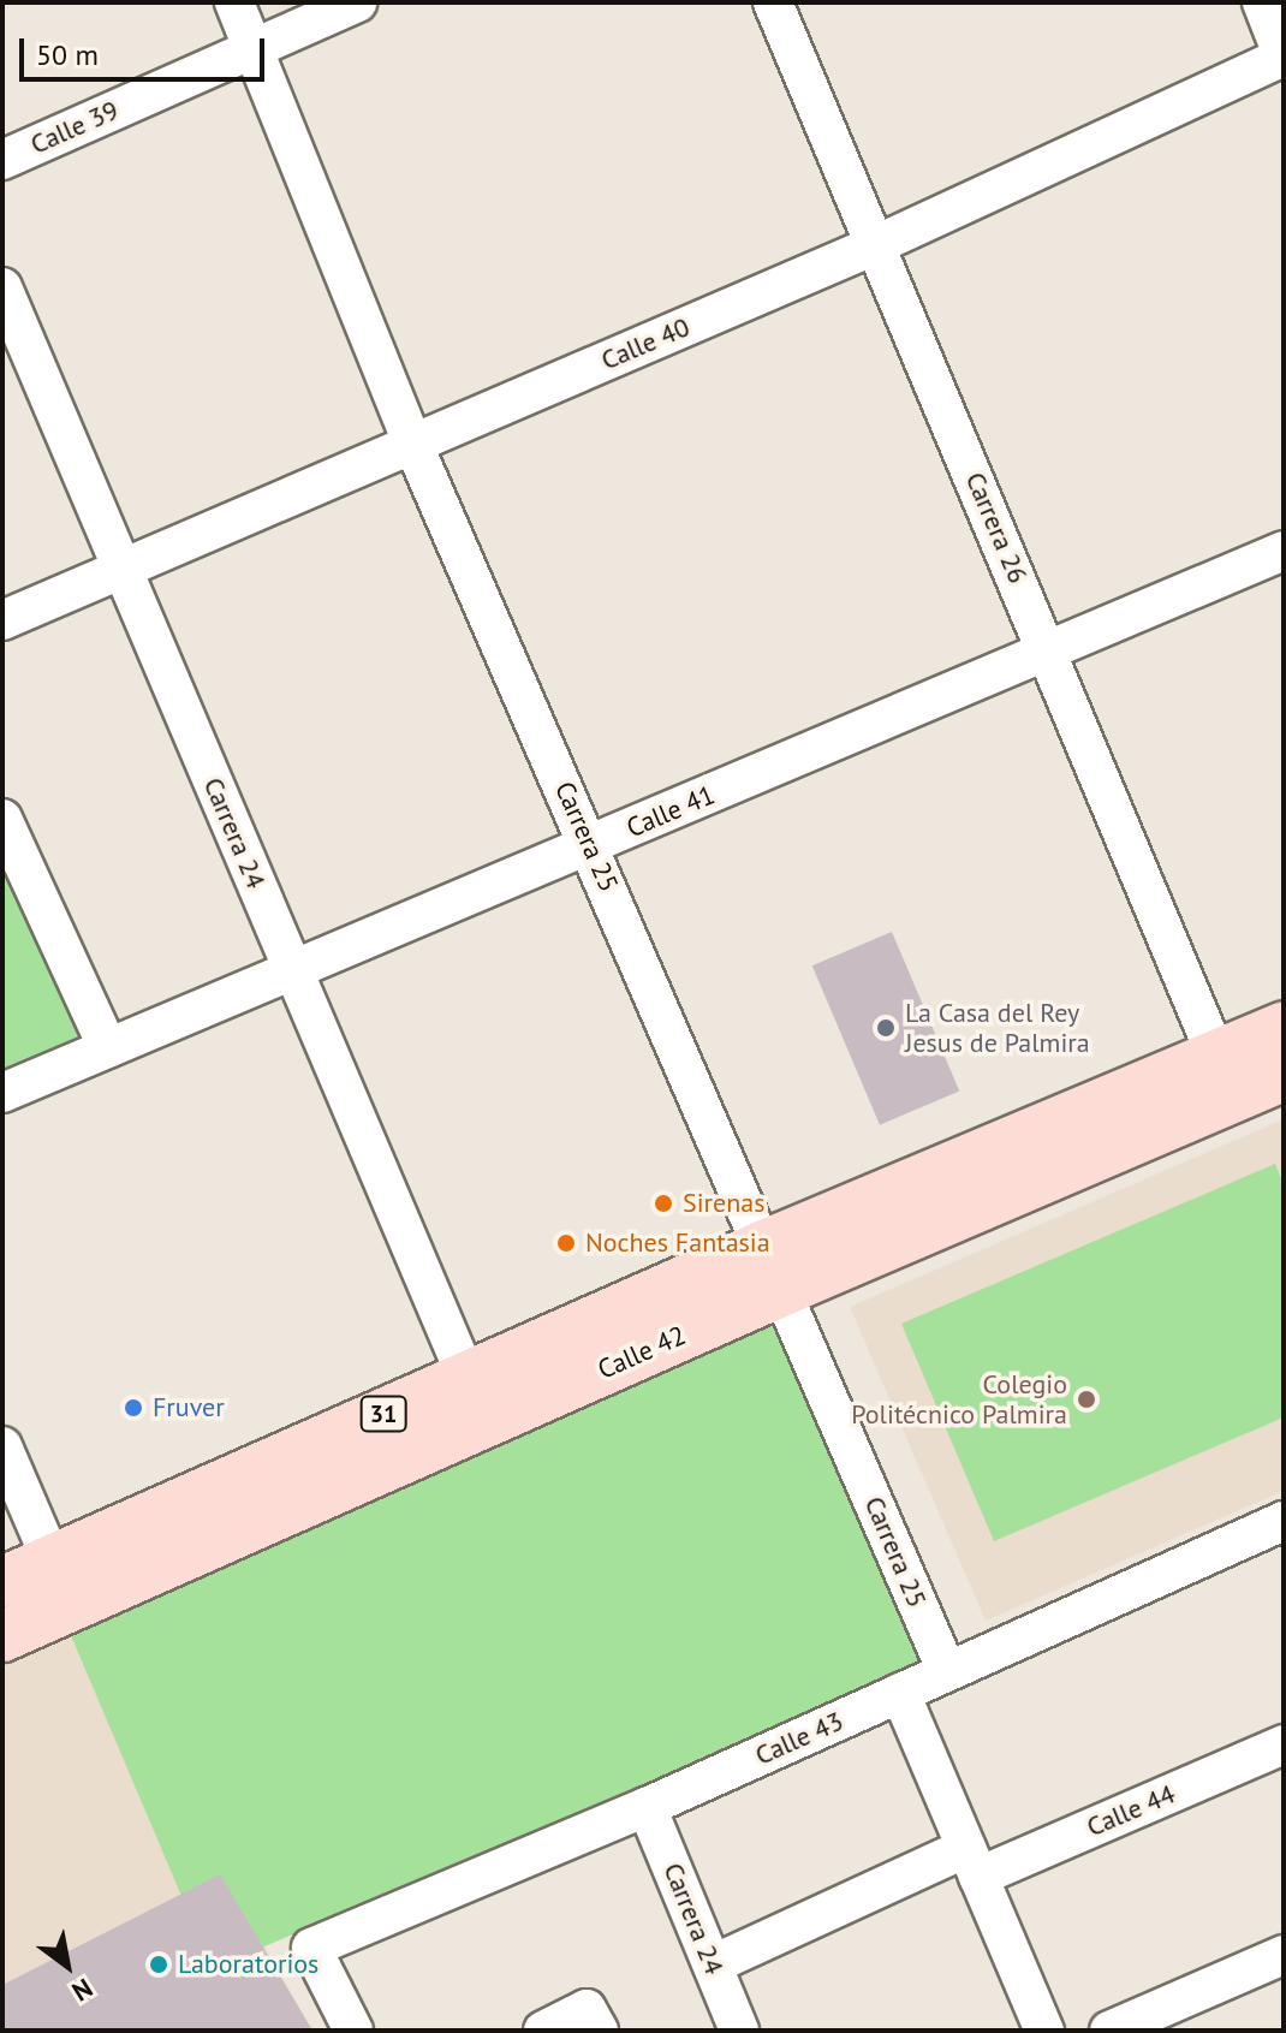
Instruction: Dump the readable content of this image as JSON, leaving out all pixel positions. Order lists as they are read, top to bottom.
{
  "streets": {
    "main road": ["Calle 42", "31"],
    "street": [
      "Calle 39",
      "Calle 40",
      "Carrera 26",
      "Calle 41",
      "Carrera 24",
      "Carrera 25",
      "Calle 43",
      "Calle 44"
    ]
  },
  "crossings": [
    ["Calle 39", "Carrera 25"],
    ["Calle 40", "Carrera 26"],
    ["Calle 40", "Carrera 24"],
    ["Calle 40", "Carrera 25"],
    ["Carrera 26", "Calle 41"],
    ["Carrera 26", "Calle 42"],
    ["Calle 41", "Carrera 24"],
    ["Calle 41", "Carrera 25"],
    ["Carrera 24", "Calle 42"],
    ["Carrera 24", "Calle 43"],
    ["Carrera 24", "Calle 44"],
    ["Carrera 25", "Calle 42"],
    ["Carrera 25", "Calle 43"]
  ],
  "places": [
    "La Casa del Rey Jesus de Palmira",
    "Sirenas",
    "Noches Fantasia",
    "Colegio Politécnico Palmira",
    "Fruver",
    "Laboratorios"
  ],
  "scale_bar": "50 m",
  "north": "bottom right"
}
